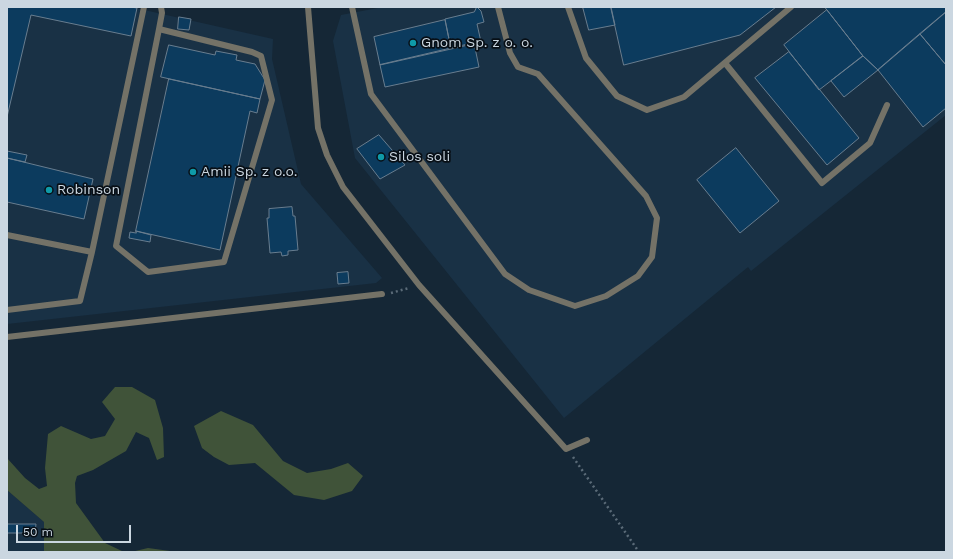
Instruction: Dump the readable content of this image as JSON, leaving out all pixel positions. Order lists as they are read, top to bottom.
{
  "places": [
    "Gnom Sp. z o. o.",
    "Silos soli",
    "Amii Sp. z o.o.",
    "Robinson"
  ],
  "scale_bar": "50 m"
}
